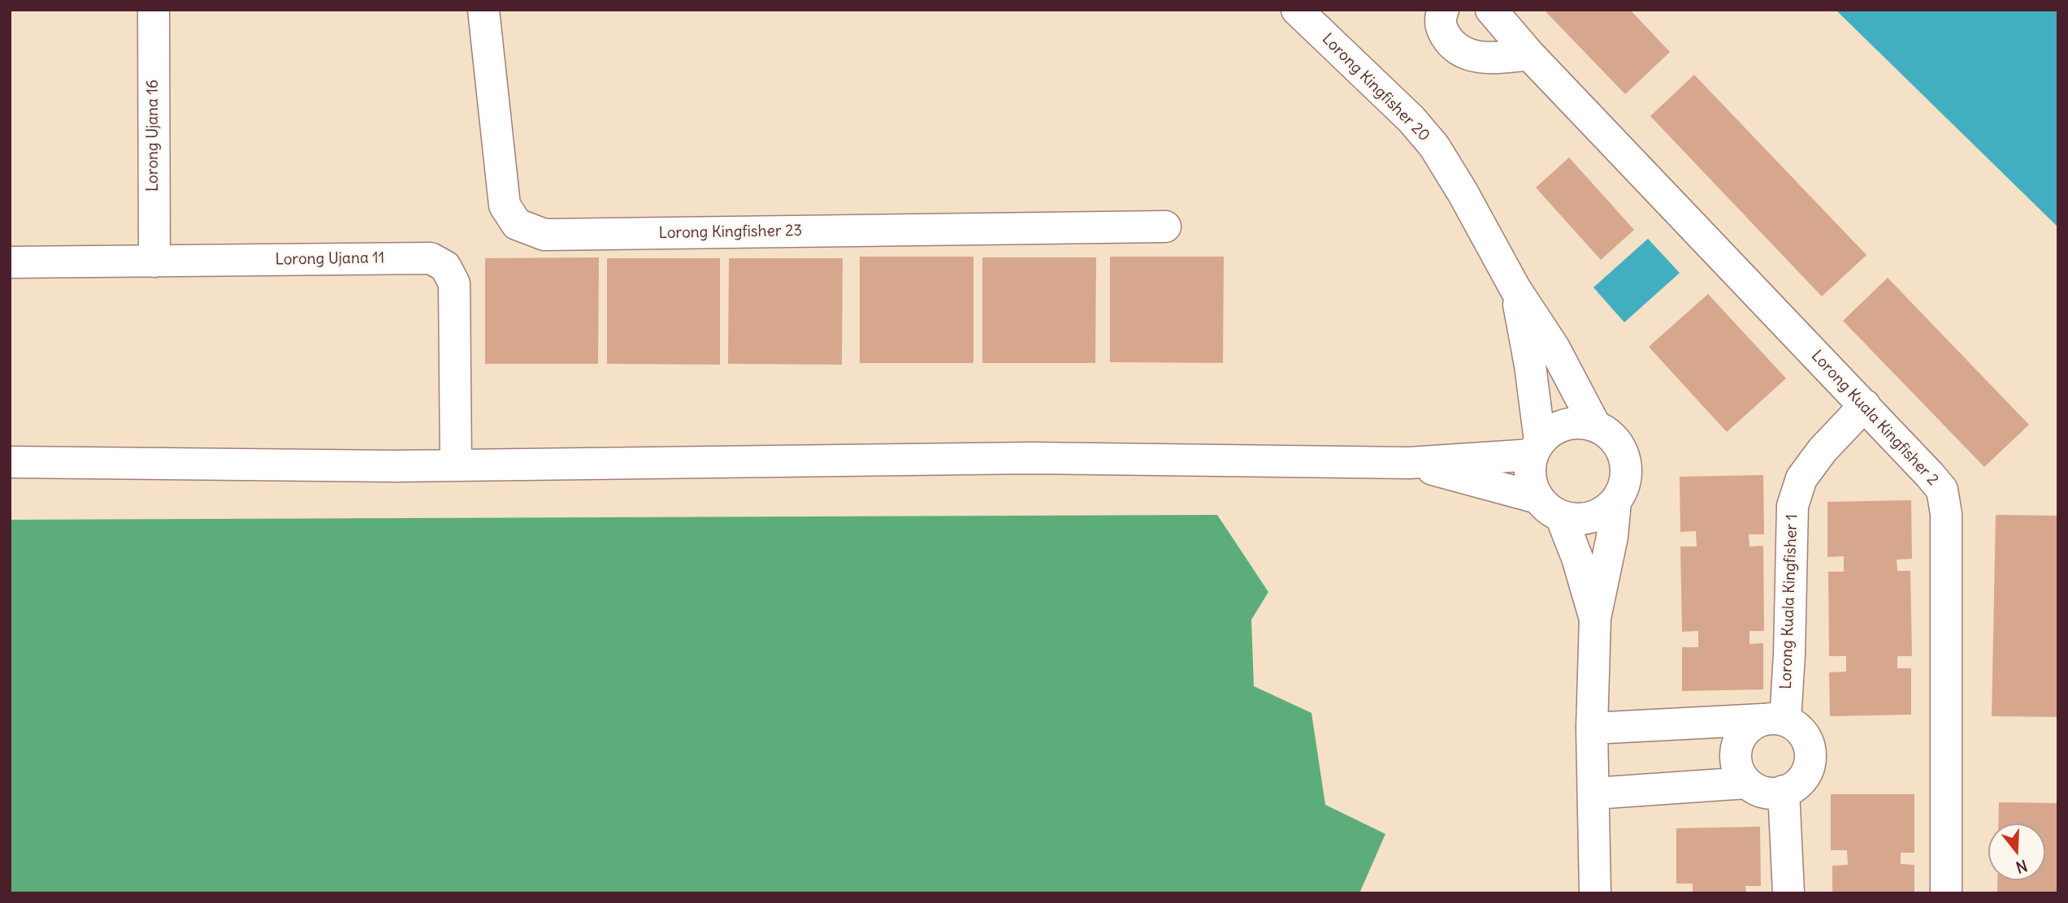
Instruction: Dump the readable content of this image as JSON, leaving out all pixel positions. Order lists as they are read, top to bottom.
{
  "streets": {
    "street": [
      "Lorong Kingfisher 20",
      "Lorong Ujana 16",
      "Lorong Kingfisher 23",
      "Lorong Ujana 11",
      "Lorong Kuala Kingfisher 2",
      "Lorong Kuala Kingfisher 1"
    ]
  },
  "crossings": [
    ["Lorong Ujana 16", "Lorong Ujana 11"],
    ["Lorong Kuala Kingfisher 2", "Lorong Kuala Kingfisher 1"]
  ],
  "north": "bottom"
}
